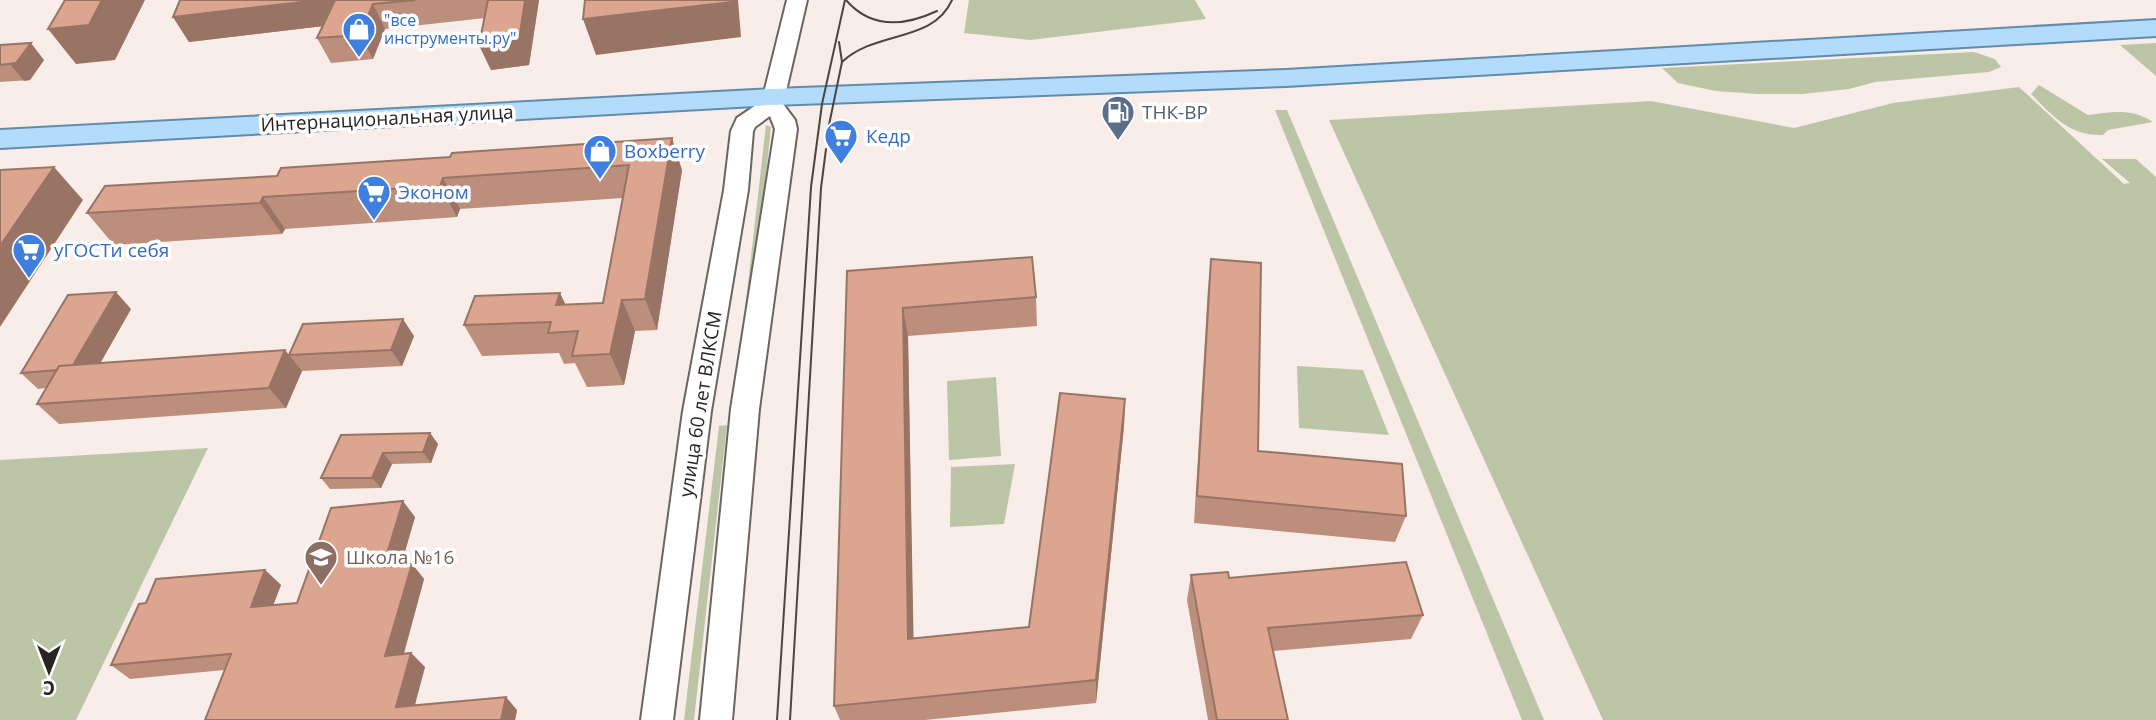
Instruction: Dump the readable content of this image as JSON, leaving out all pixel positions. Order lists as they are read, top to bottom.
{
  "streets": {
    "main road": ["Интернациональная улица"],
    "street": ["улица 60 лет ВЛКСМ"]
  },
  "crossings": [
    ["Интернациональная улица", "улица 60 лет ВЛКСМ"]
  ],
  "places": {
    "shop": ["\"все инструменты.ру\"", "Boxberry"],
    "fuel station": ["ТНК-ВР"],
    "supermarket": ["Кедр", "Эконом", "уГОСТи себя"],
    "school or university": ["Школа №16"]
  },
  "north": "bottom"
}
